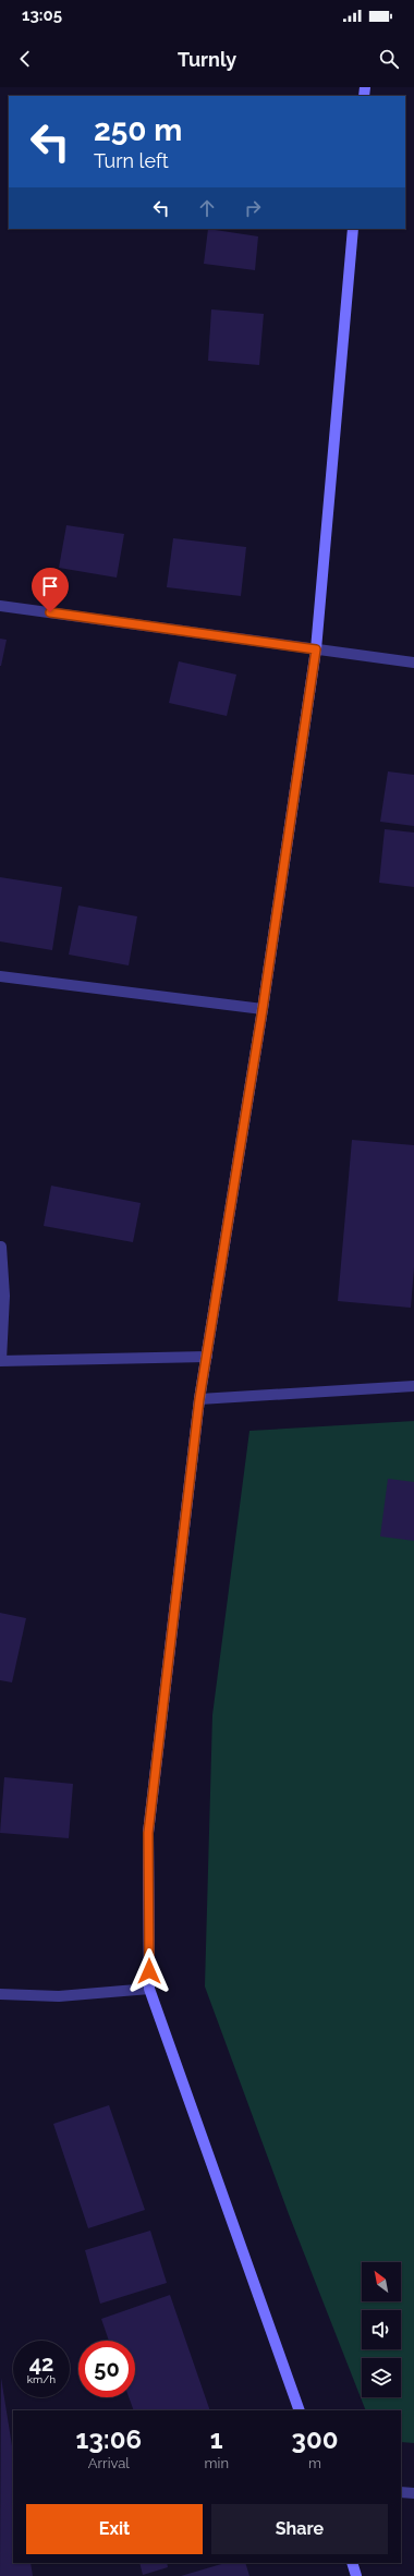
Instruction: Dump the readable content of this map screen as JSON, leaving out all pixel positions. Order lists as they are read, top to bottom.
{
  "north": "top left",
  "page": {
    "status": "13:05",
    "header": "Turnly",
    "turn": ["250 m", "Turn left"],
    "speed": "42 km/h",
    "limit": "50",
    "eta": [
      "13:06",
      "Arrival",
      "1",
      "min",
      "300",
      "m"
    ],
    "buttons": ["Exit", "Share"]
  }
}
